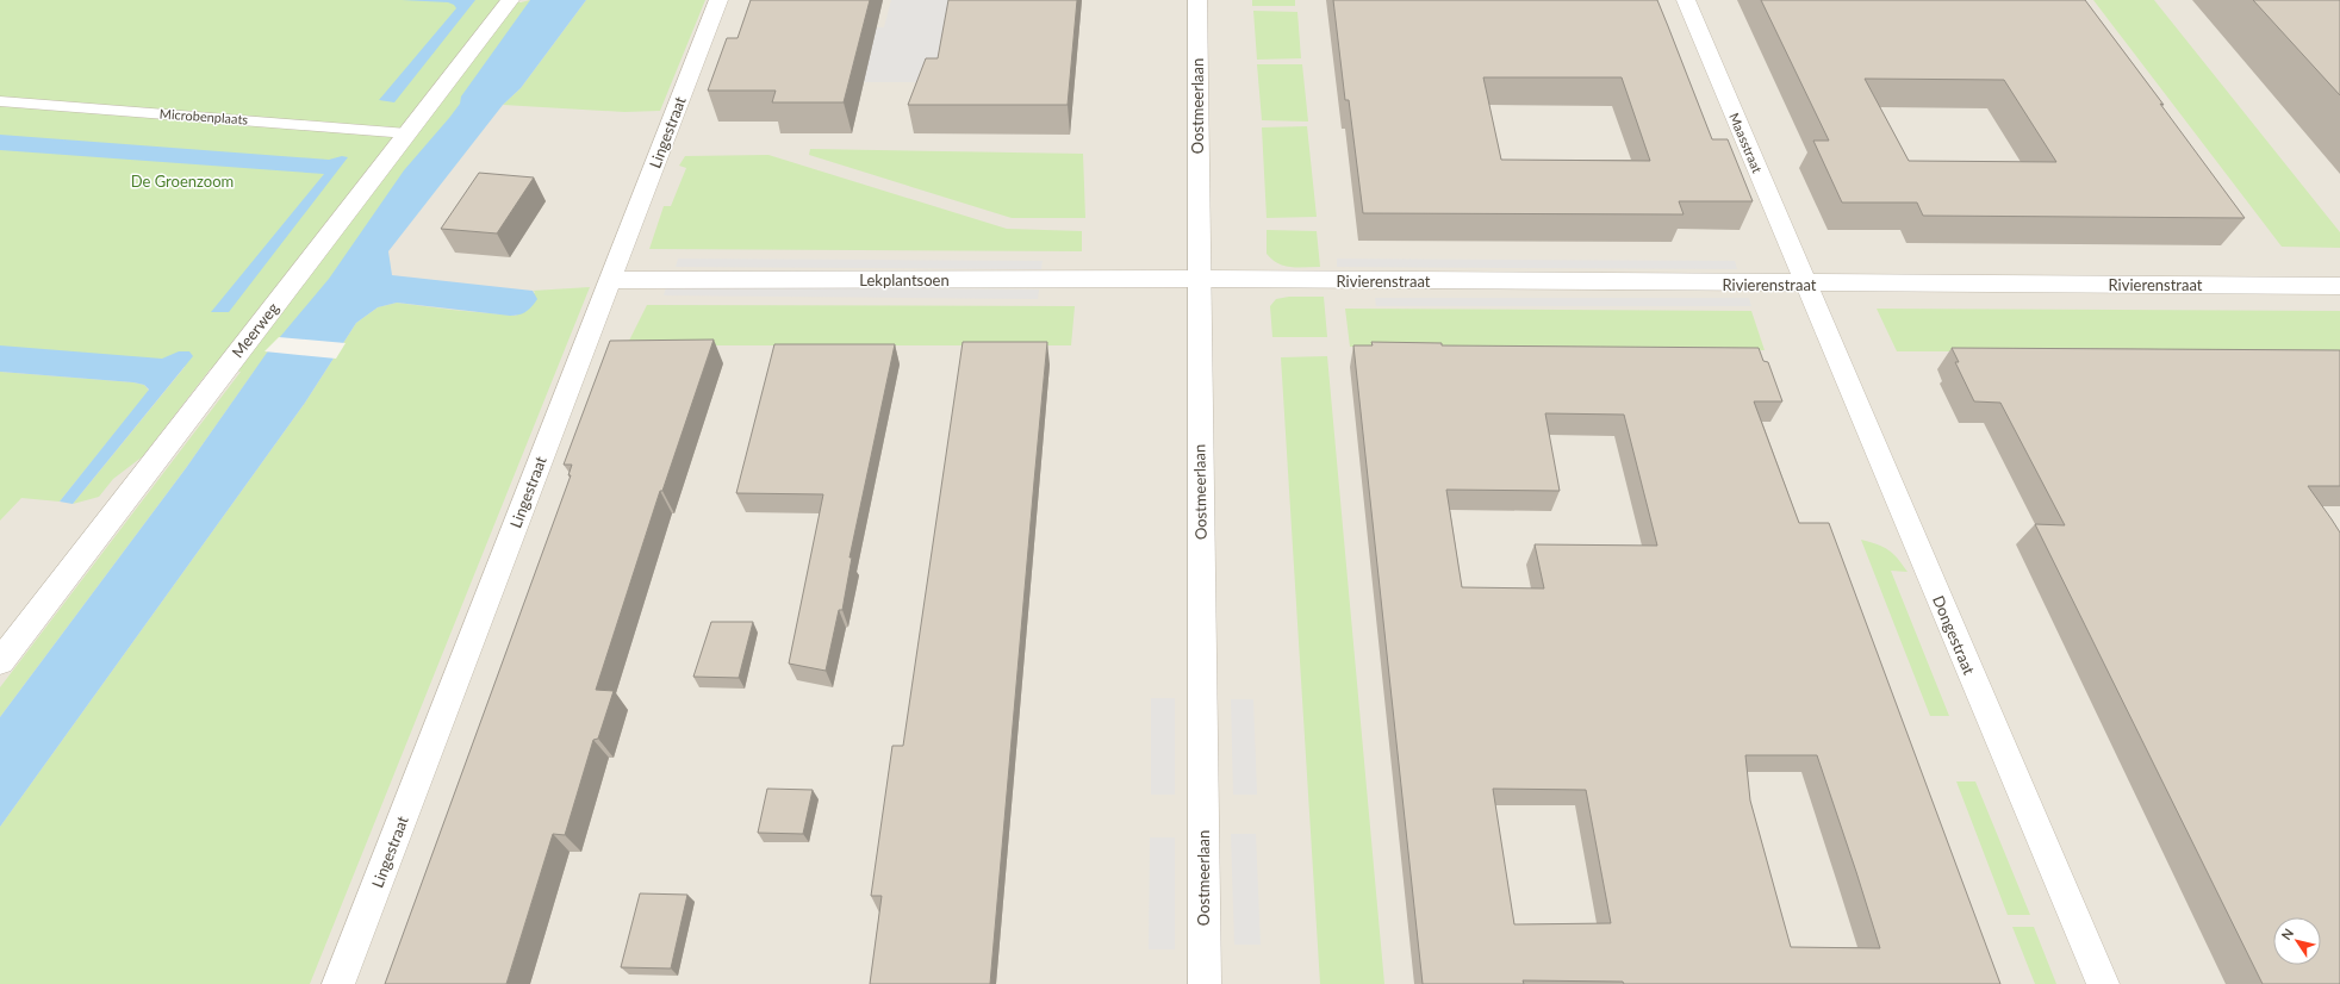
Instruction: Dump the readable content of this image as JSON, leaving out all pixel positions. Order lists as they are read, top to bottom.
{
  "streets": {
    "street": [
      "Oostmeerlaan",
      "Lingestraat",
      "Maasstraat",
      "Lekplantsoen",
      "Rivierenstraat",
      "Meerweg",
      "Dongestraat"
    ],
    "lane": ["Microbenplaats"]
  },
  "crossings": [
    ["Oostmeerlaan", "Lekplantsoen"],
    ["Oostmeerlaan", "Rivierenstraat"],
    ["Microbenplaats", "Meerweg"],
    ["Lingestraat", "Lekplantsoen"],
    ["Maasstraat", "Rivierenstraat"],
    ["Maasstraat", "Dongestraat"],
    ["Lekplantsoen", "Rivierenstraat"],
    ["Rivierenstraat", "Dongestraat"]
  ],
  "parks": ["De Groenzoom"],
  "north": "top left"
}
